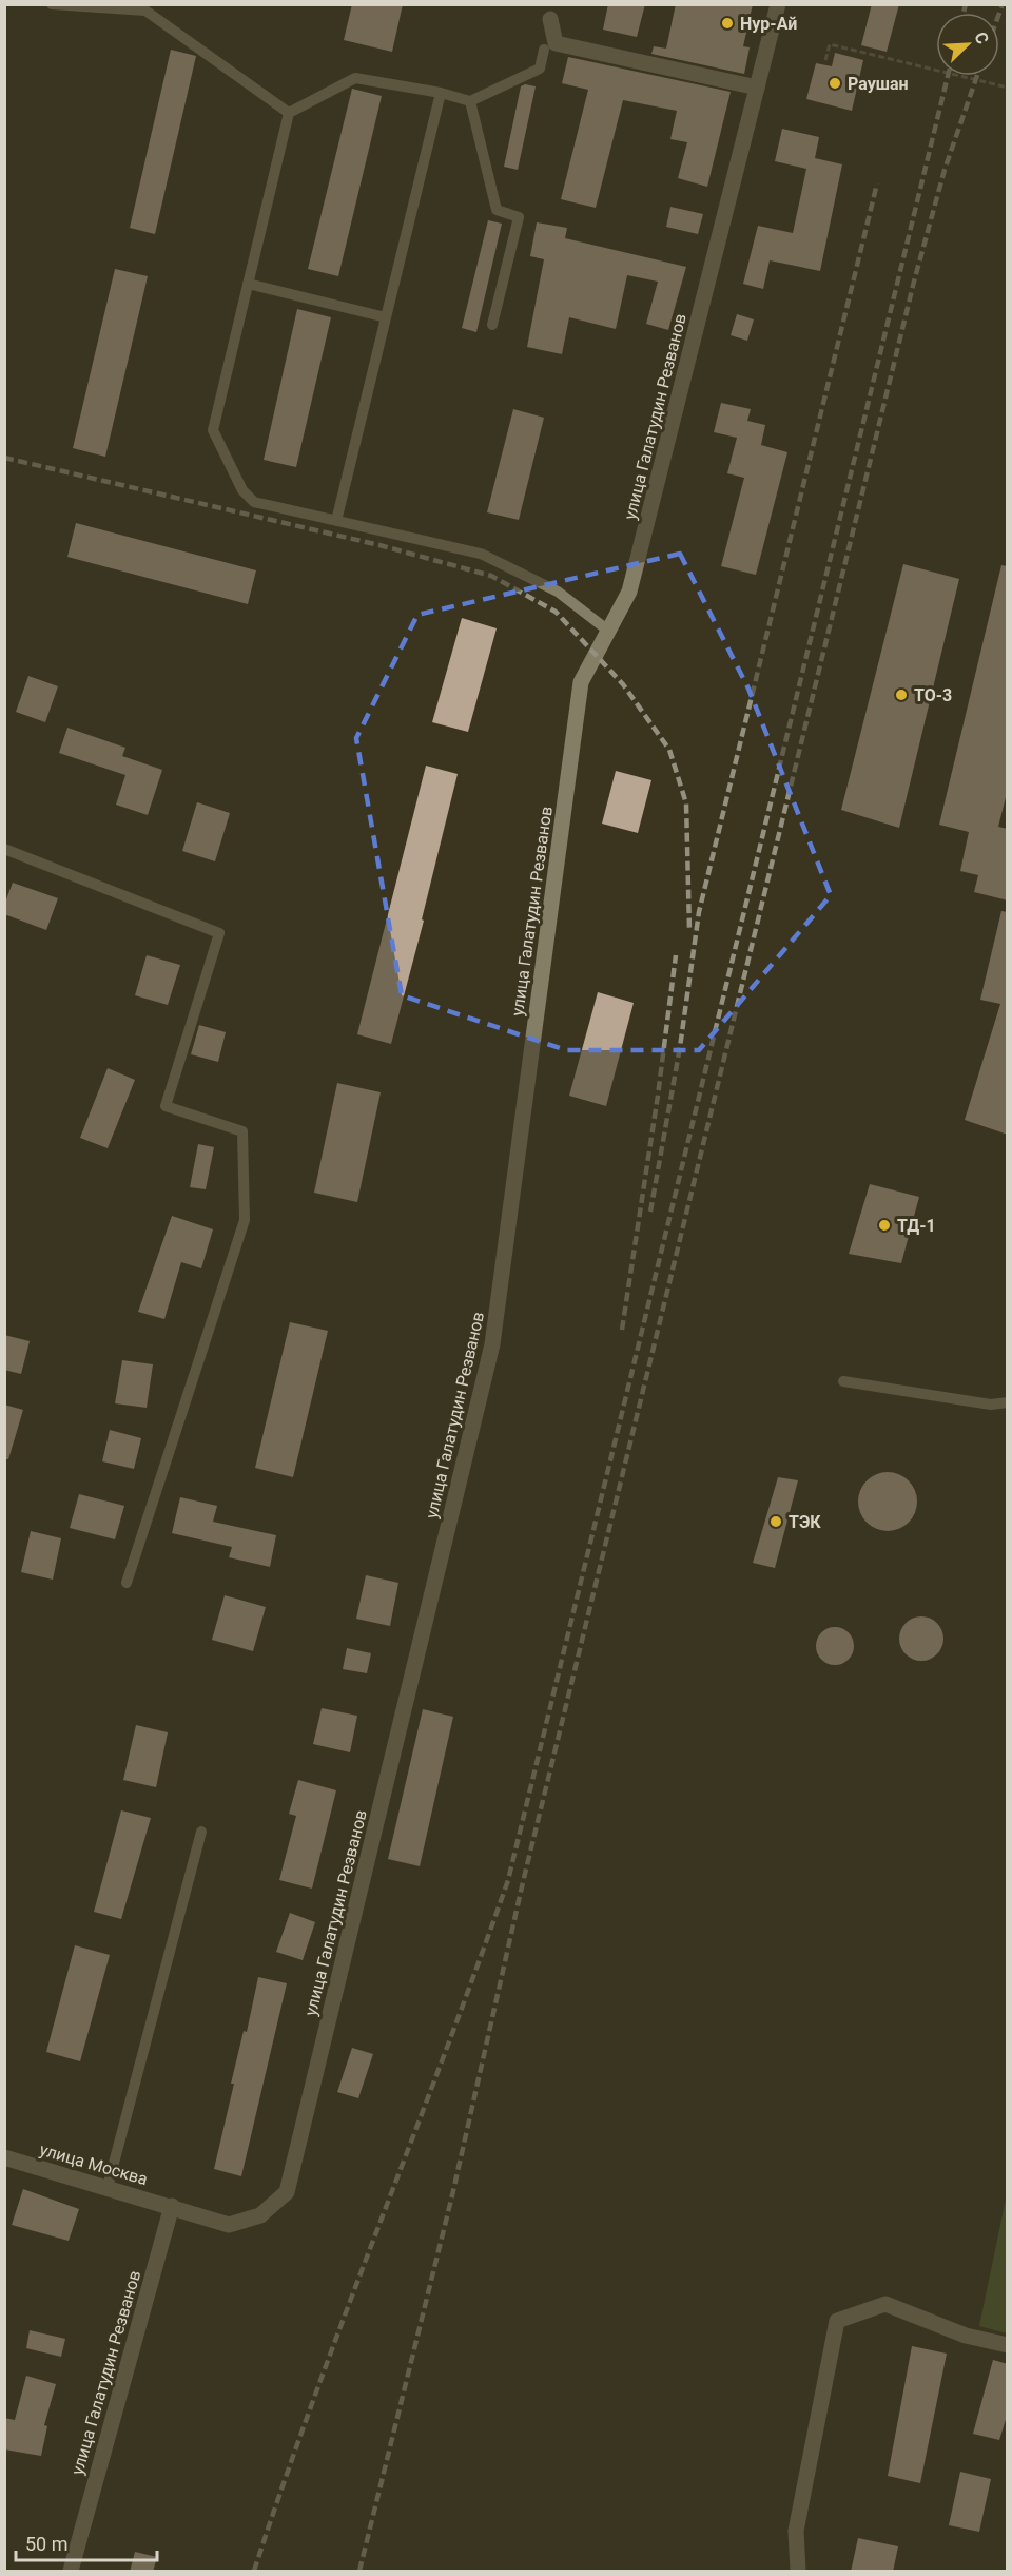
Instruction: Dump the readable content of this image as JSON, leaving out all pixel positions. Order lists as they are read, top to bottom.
{
  "streets": {
    "street": ["улица Галатудин Резванов", "улица Москва"]
  },
  "crossings": [
    ["улица Галатудин Резванов", "улица Москва"]
  ],
  "places": [
    "Нур-Ай",
    "Раушан",
    "ТО-3",
    "ТД-1",
    "ТЭК"
  ],
  "scale_bar": "50 m",
  "north": "top right"
}
